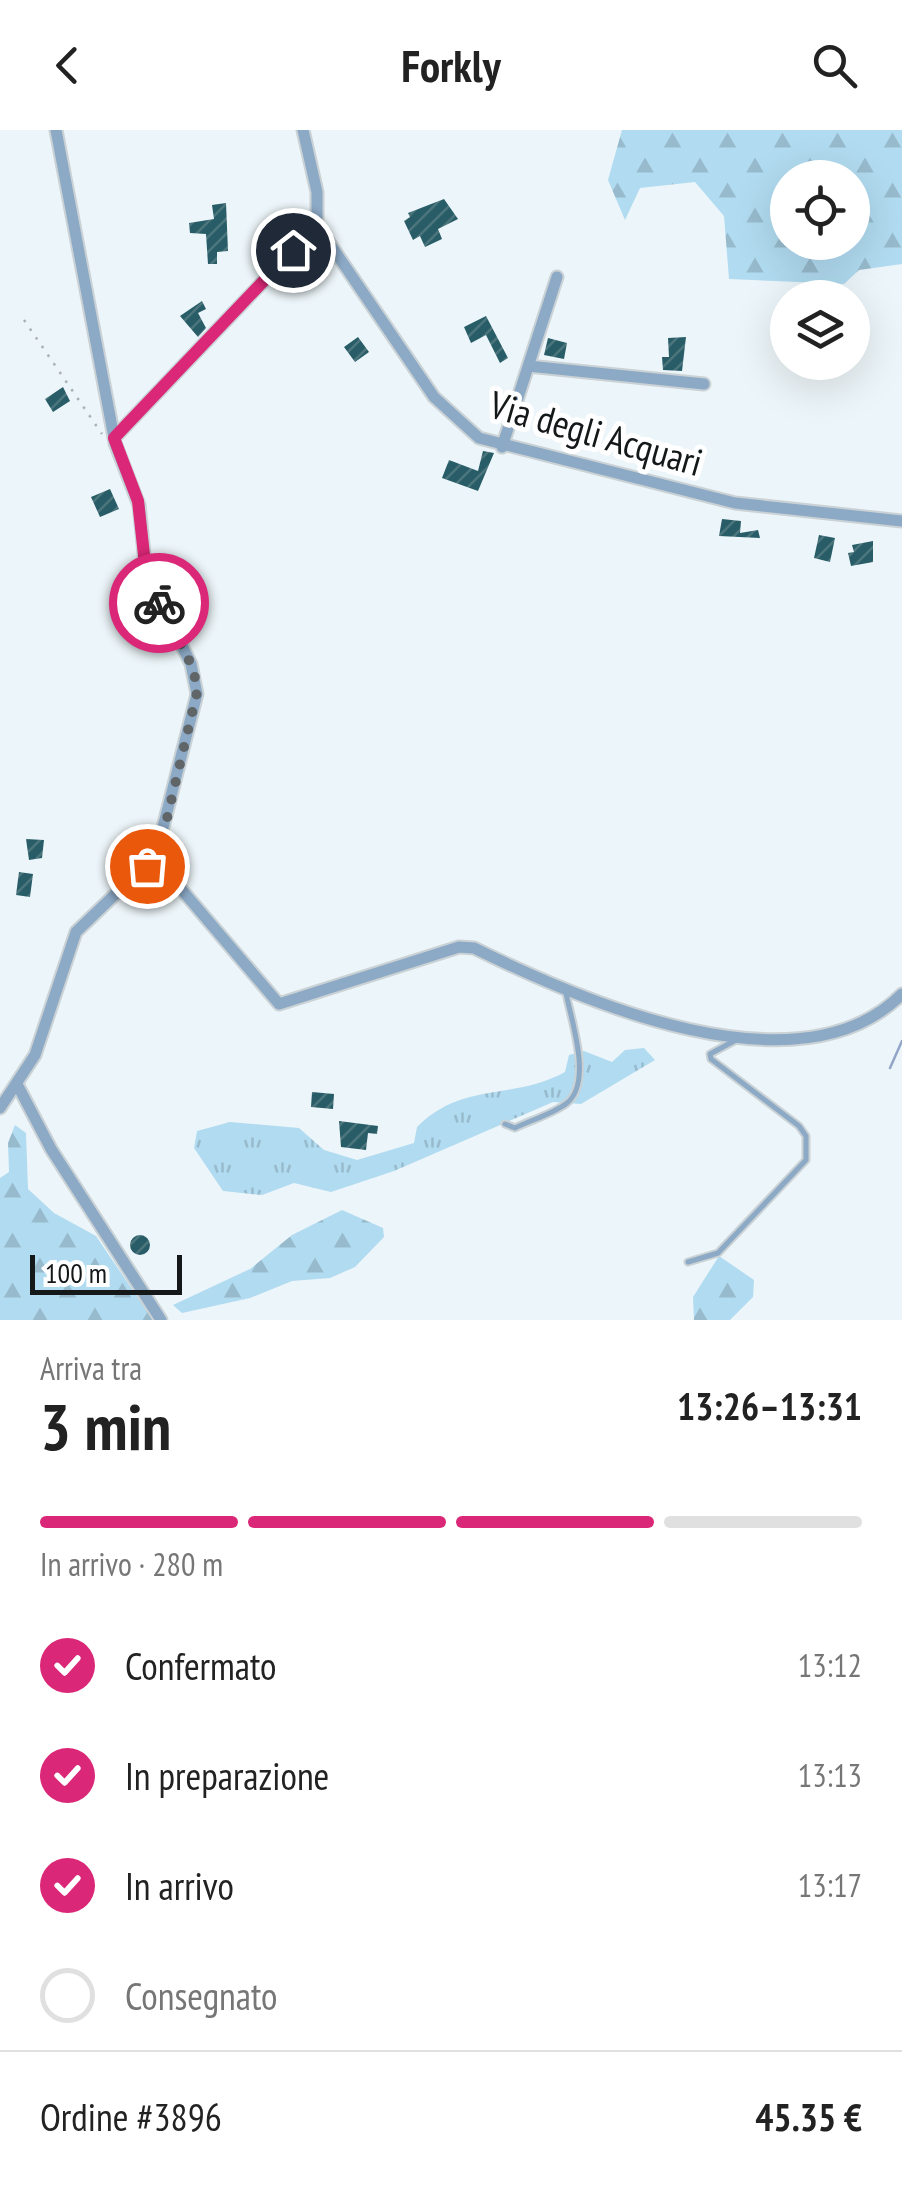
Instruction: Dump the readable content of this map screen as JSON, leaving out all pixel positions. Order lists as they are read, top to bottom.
{
  "streets": {
    "street": ["Via degli Acquari"]
  },
  "scale_bar": "100 m",
  "page": {
    "header": "Forkly",
    "scale": "100 m",
    "heading": ["3 min", "Arriva tra", "13:26–13:31"],
    "panel": ["Ordine #3896", "45.35 €"],
    "bar": "In arrivo · 280 m",
    "list": [
      ["Confermato", "13:12"],
      ["In preparazione", "13:13"],
      ["In arrivo", "13:17"],
      "Consegnato"
    ]
  }
}
